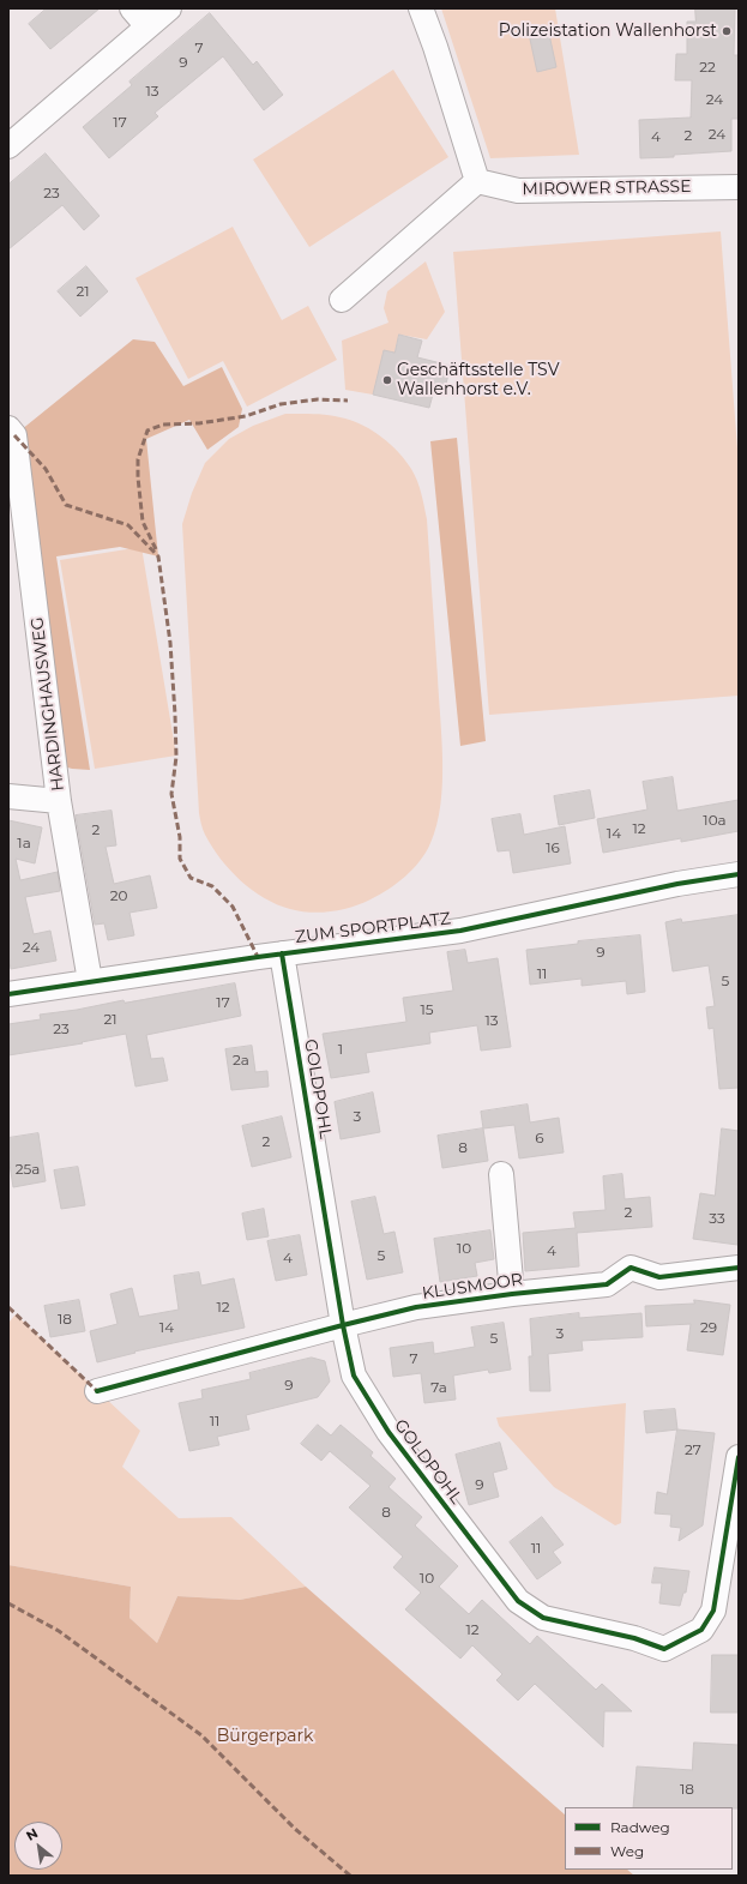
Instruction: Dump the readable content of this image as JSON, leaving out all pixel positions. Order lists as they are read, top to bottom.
{
  "streets": {
    "street": [
      "MIROWER STRASSE",
      "HARDINGHAUSWEG",
      "ZUM SPORTPLATZ",
      "GOLDPOHL",
      "KLUSMOOR"
    ]
  },
  "crossings": [
    ["HARDINGHAUSWEG", "ZUM SPORTPLATZ"],
    ["ZUM SPORTPLATZ", "GOLDPOHL"],
    ["GOLDPOHL", "KLUSMOOR"]
  ],
  "parks": ["Bürgerpark"],
  "places": ["Polizeistation Wallenhorst", "Geschäftsstelle TSV Wallenhorst e.V."],
  "house_numbers": [
    "7",
    "9",
    "22",
    "13",
    "24",
    "17",
    "24",
    "2",
    "4",
    "23",
    "21",
    "10a",
    "12",
    "2",
    "14",
    "1a",
    "16",
    "20",
    "24",
    "9",
    "11",
    "5",
    "17",
    "15",
    "21",
    "13",
    "23",
    "1",
    "2a",
    "3",
    "6",
    "2",
    "8",
    "25a",
    "2",
    "33",
    "10",
    "4",
    "5",
    "4",
    "12",
    "18",
    "14",
    "29",
    "3",
    "5",
    "7",
    "9",
    "7a",
    "11",
    "27",
    "9",
    "8",
    "11",
    "10",
    "12",
    "18"
  ],
  "legend": ["Radweg", "Weg"],
  "north": "top left"
}
